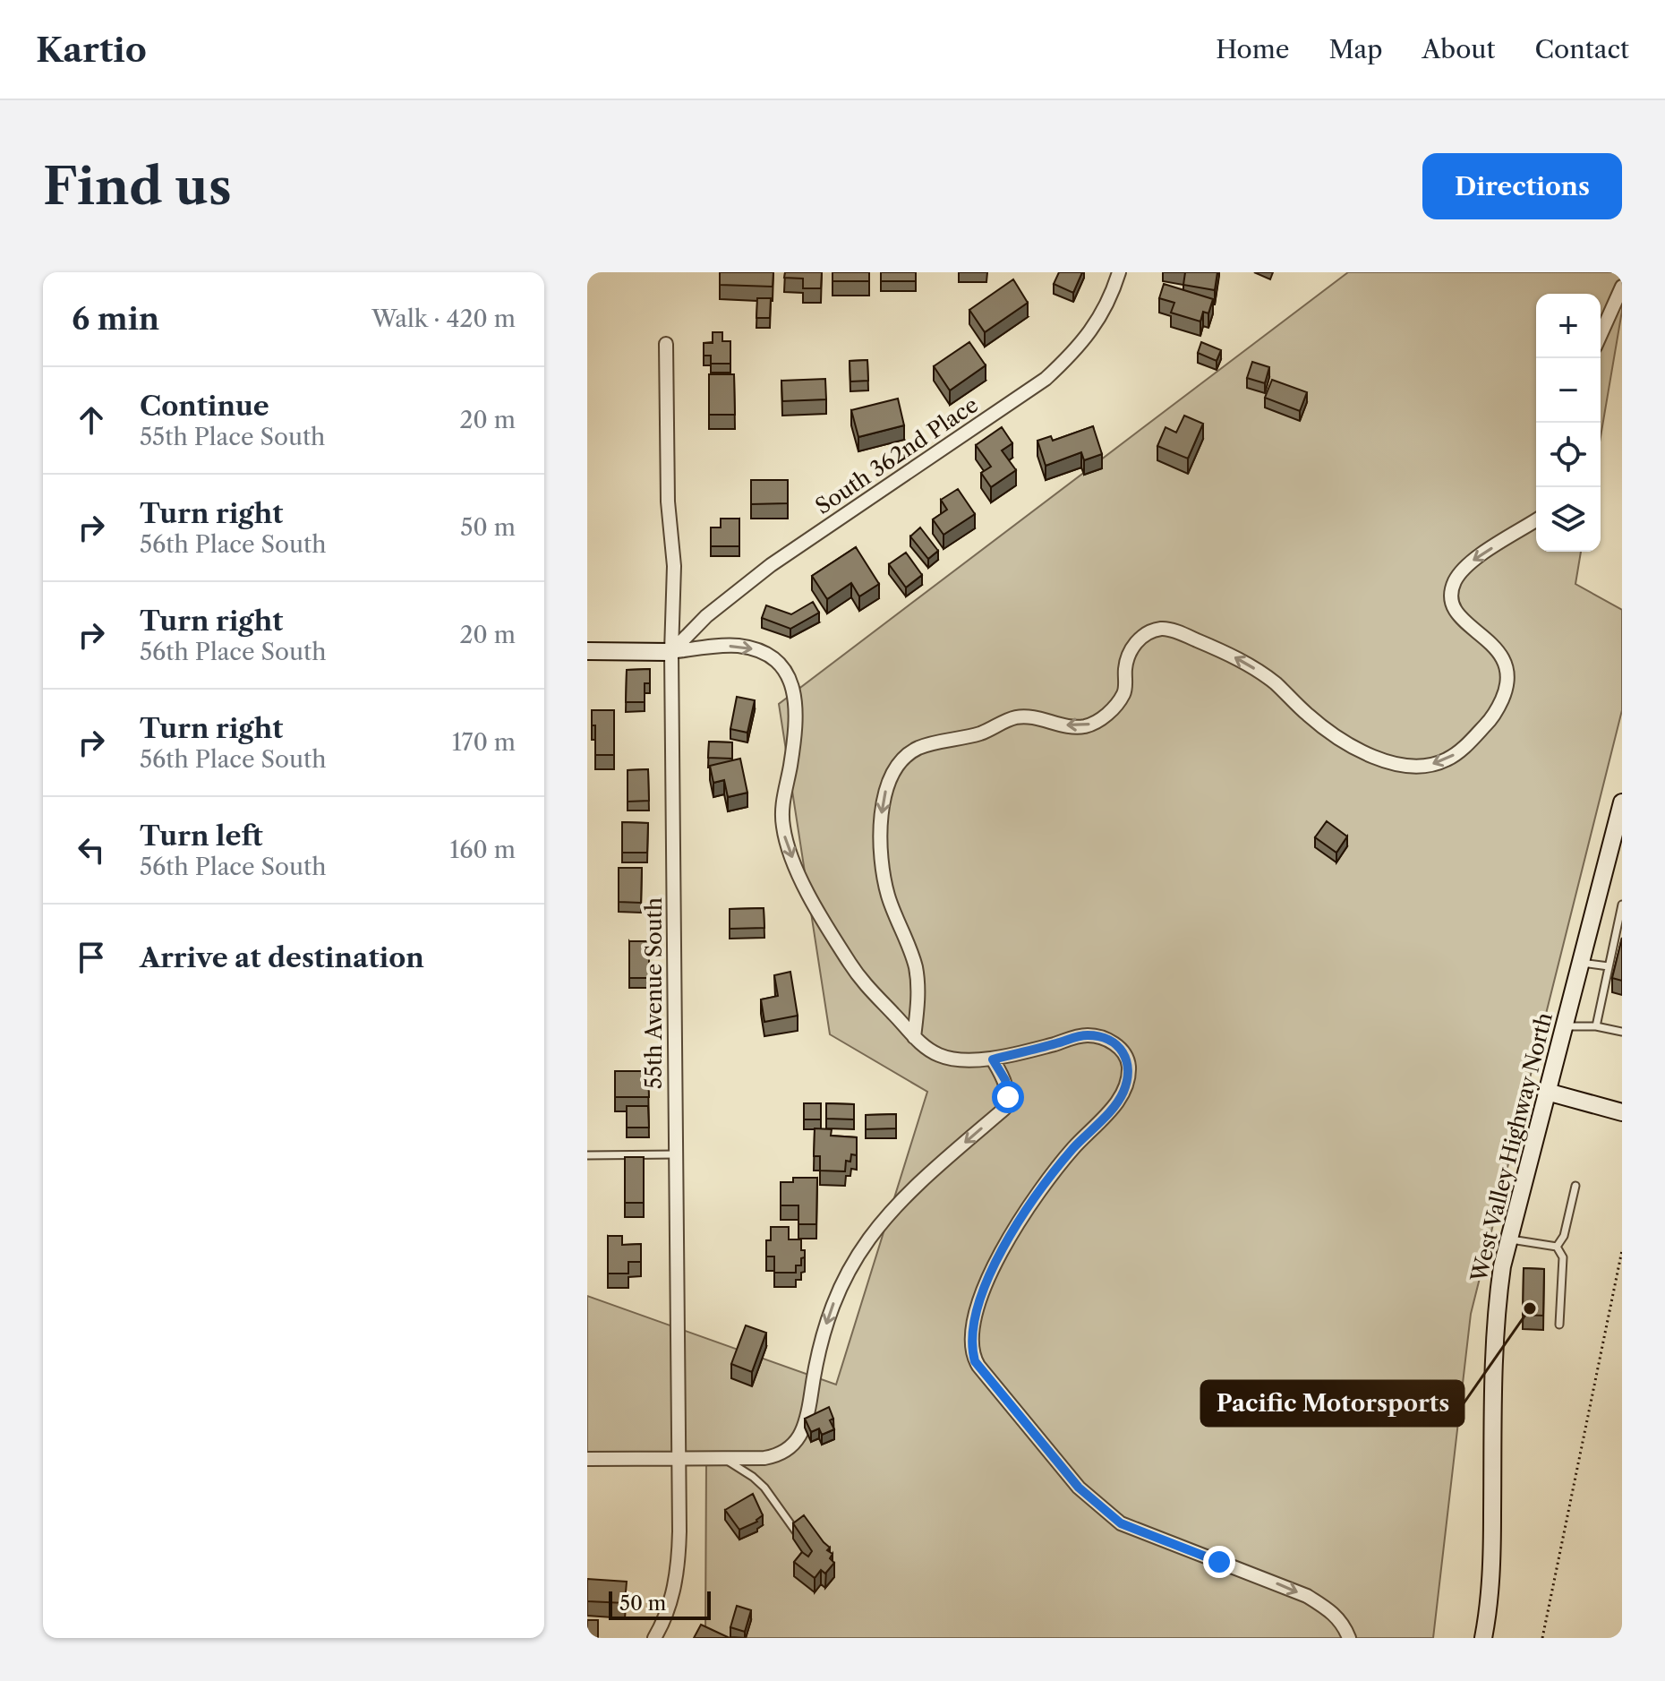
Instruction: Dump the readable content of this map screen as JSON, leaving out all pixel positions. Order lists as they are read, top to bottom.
{
  "streets": {
    "main road": ["West Valley Highway North"],
    "street": ["South 362nd Place", "55th Avenue South"]
  },
  "crossings": [
    ["South 362nd Place", "55th Avenue South"]
  ],
  "places": ["Pacific Motorsports"],
  "scale_bar": "50 m",
  "page": {
    "header": "Kartio",
    "nav": [
      "Home",
      "Map",
      "About",
      "Contact"
    ],
    "buttons": "Directions",
    "title": "Find us",
    "heading": ["6 min", "Walk · 420 m"],
    "map_buttons": ["+", "−"],
    "list": [
      ["Continue", "55th Place South", "20 m"],
      ["Turn right", "56th Place South", "50 m"],
      ["Turn right", "56th Place South", "20 m"],
      ["Turn right", "56th Place South", "170 m"],
      ["Turn left", "56th Place South", "160 m"],
      "Arrive at destination"
    ],
    "scale": "50 m"
  }
}
